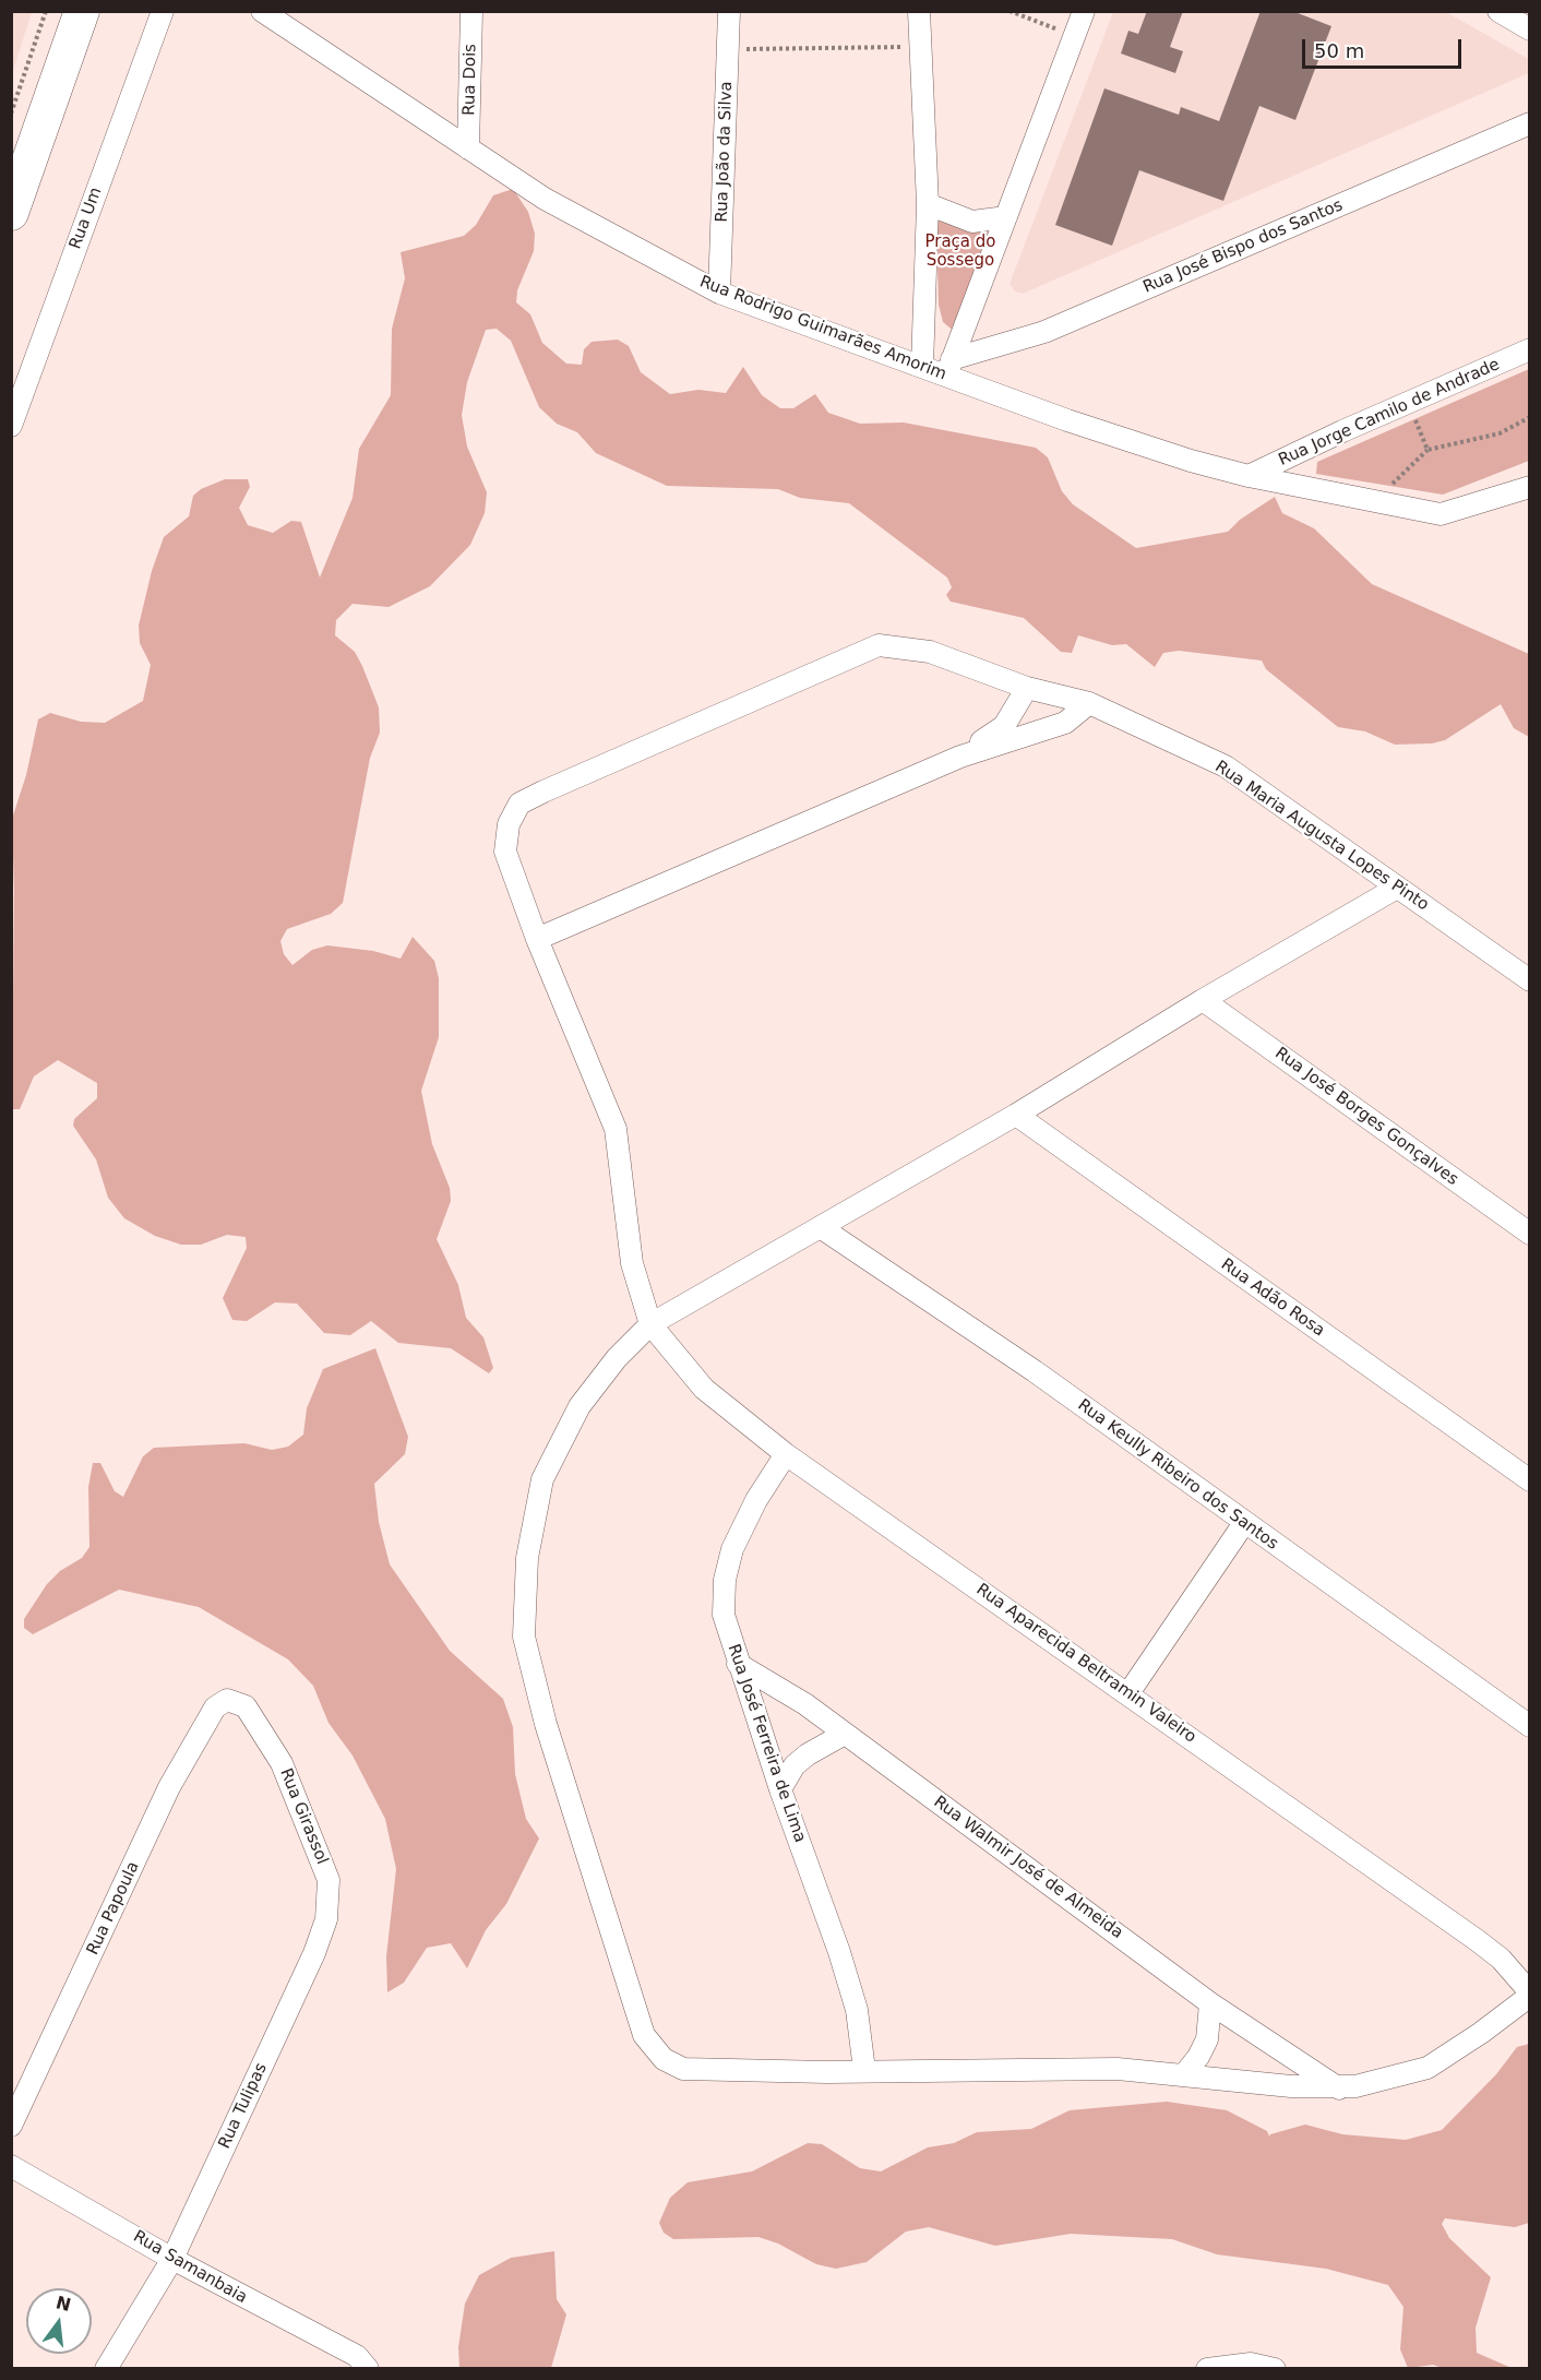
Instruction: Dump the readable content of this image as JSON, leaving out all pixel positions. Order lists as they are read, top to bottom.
{
  "streets": {
    "street": [
      "Rua Dois",
      "Rua João da Silva",
      "Rua Um",
      "Rua José Bispo dos Santos",
      "Rua Rodrigo Guimarães Amorim",
      "Rua Jorge Camilo de Andrade",
      "Rua Maria Augusta Lopes Pinto",
      "Rua José Borges Gonçalves",
      "Rua Adão Rosa",
      "Rua Keully Ribeiro dos Santos",
      "Rua Aparecida Beltramin Valeiro",
      "Rua José Ferreira de Lima",
      "Rua Girassol",
      "Rua Walmir José de Almeida",
      "Rua Papoula",
      "Rua Tulipas",
      "Rua Samanbaia"
    ]
  },
  "crossings": [
    ["Rua Dois", "Rua Rodrigo Guimarães Amorim"],
    ["Rua João da Silva", "Rua Rodrigo Guimarães Amorim"],
    ["Rua José Bispo dos Santos", "Rua Rodrigo Guimarães Amorim"],
    ["Rua Rodrigo Guimarães Amorim", "Rua Jorge Camilo de Andrade"],
    ["Rua Aparecida Beltramin Valeiro", "Rua José Ferreira de Lima"],
    ["Rua José Ferreira de Lima", "Rua Walmir José de Almeida"],
    ["Rua Girassol", "Rua Papoula"],
    ["Rua Girassol", "Rua Tulipas"],
    ["Rua Tulipas", "Rua Samanbaia"]
  ],
  "parks": ["Praça do Sossego"],
  "scale_bar": "50 m",
  "north": "top"
}
